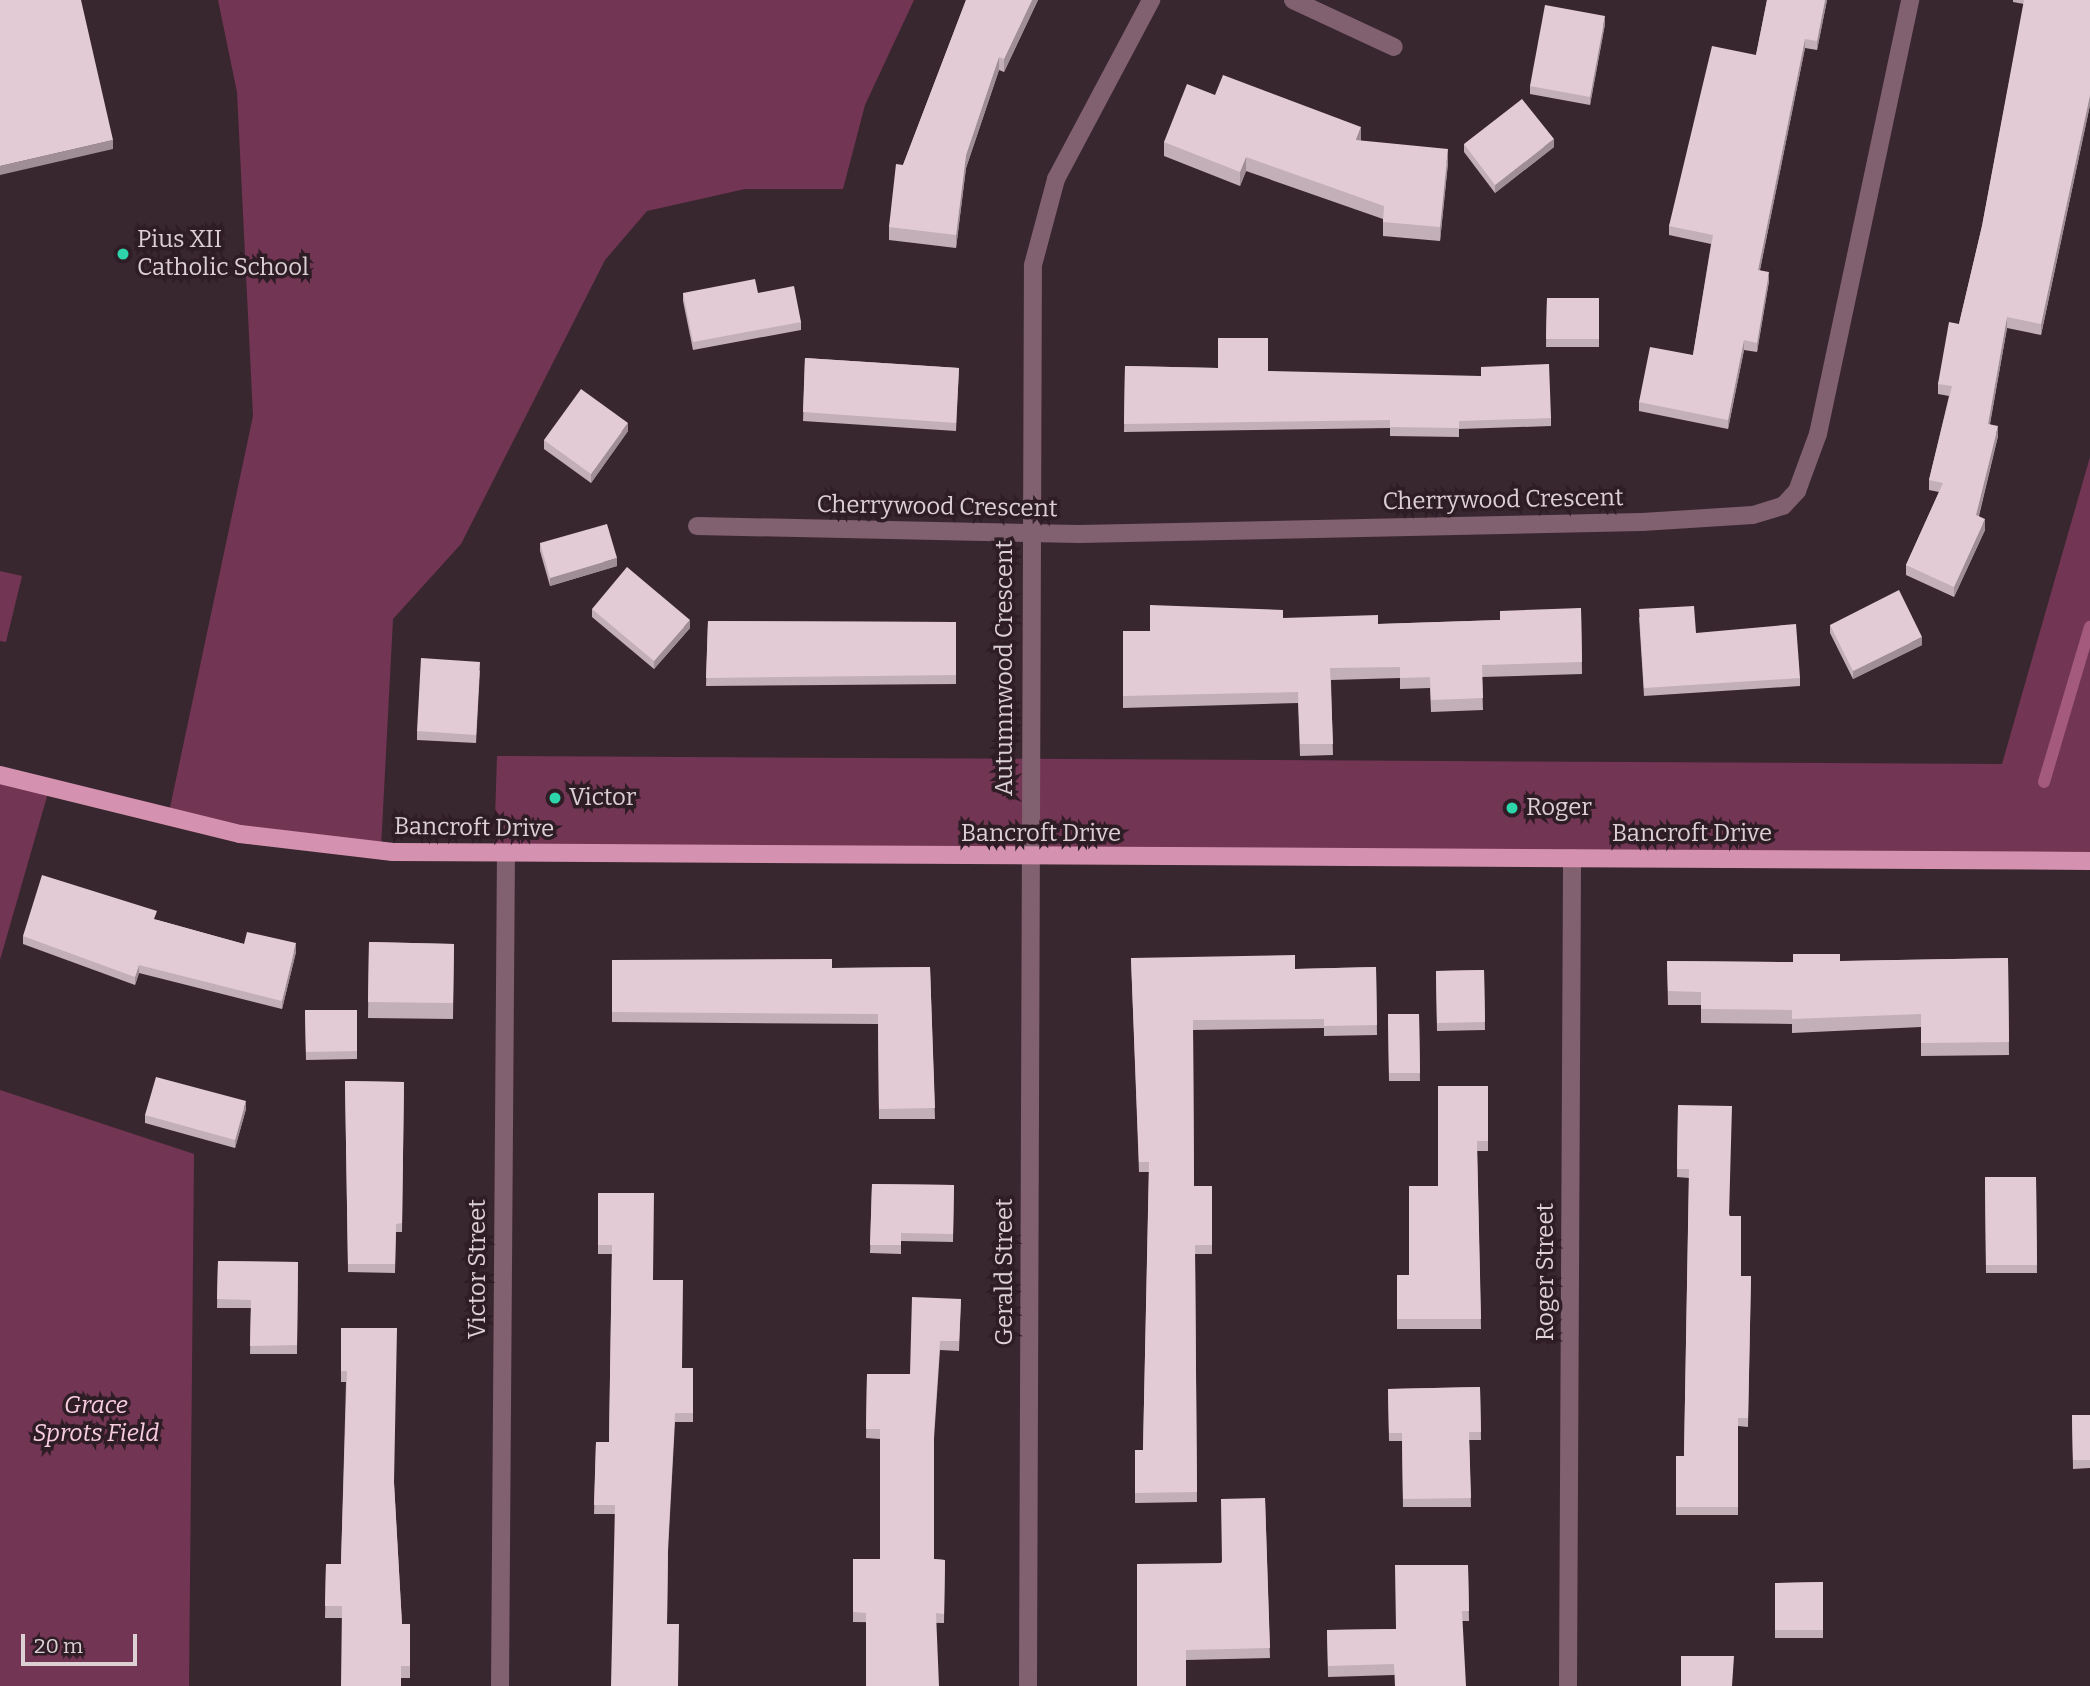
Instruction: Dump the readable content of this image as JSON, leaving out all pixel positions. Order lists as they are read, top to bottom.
{
  "streets": {
    "main road": ["Bancroft Drive"],
    "street": [
      "Cherrywood Crescent",
      "Autumnwood Crescent",
      "Victor Street",
      "Gerald Street",
      "Roger Street"
    ]
  },
  "crossings": [
    ["Cherrywood Crescent", "Autumnwood Crescent"],
    ["Autumnwood Crescent", "Bancroft Drive"],
    ["Autumnwood Crescent", "Gerald Street"],
    ["Bancroft Drive", "Victor Street"],
    ["Bancroft Drive", "Gerald Street"],
    ["Bancroft Drive", "Roger Street"]
  ],
  "parks": ["Grace Sprots Field"],
  "places": ["Pius XII Catholic School", "Victor", "Roger"],
  "scale_bar": "20 m"
}
